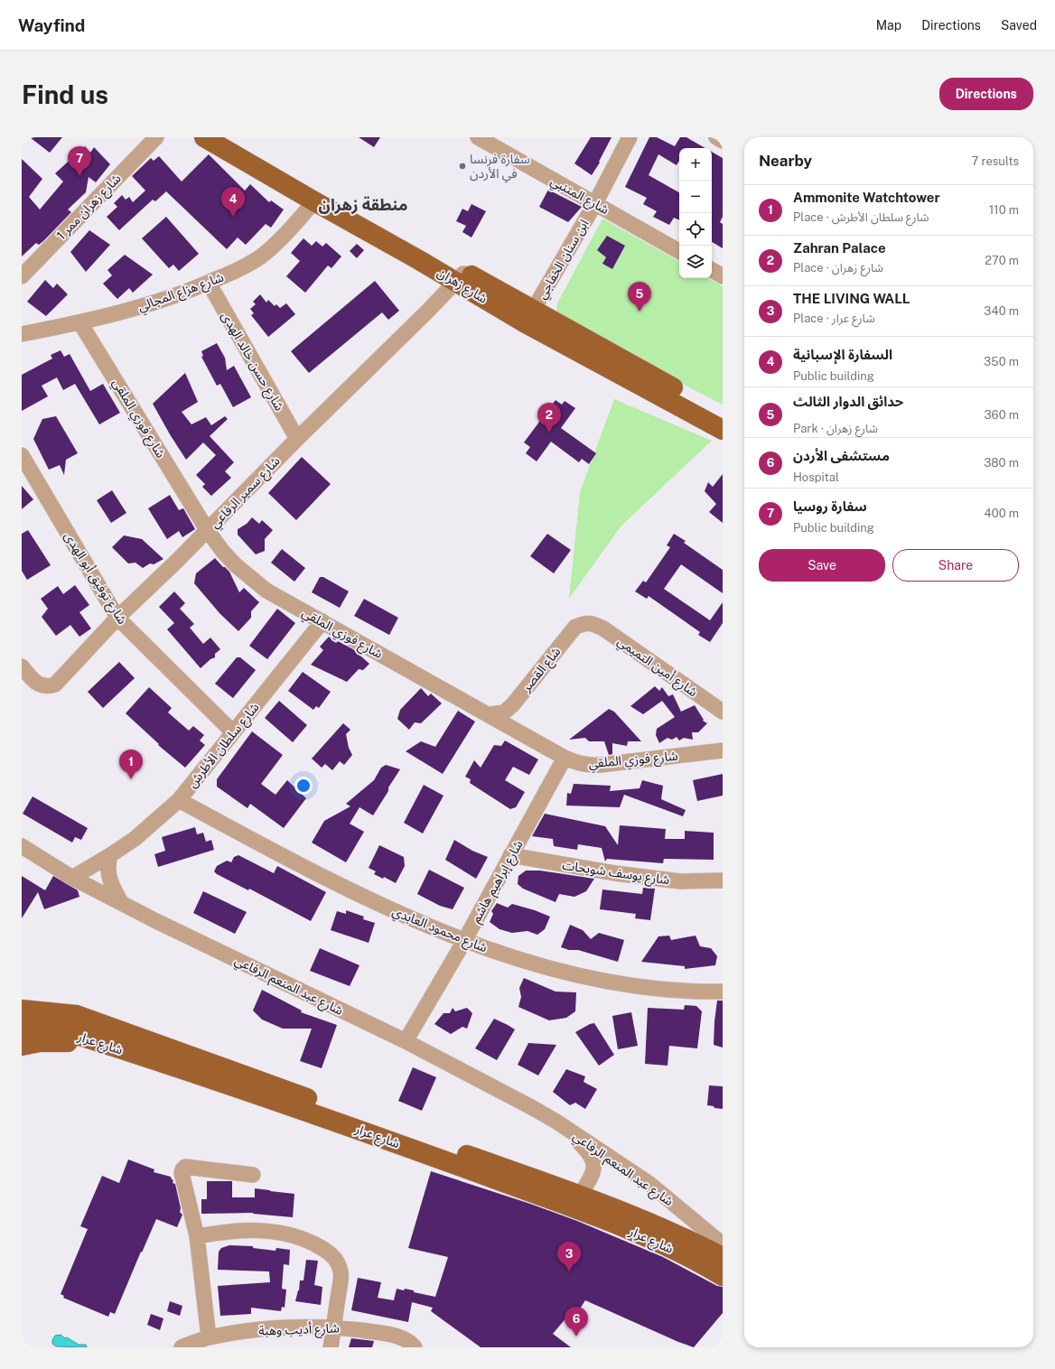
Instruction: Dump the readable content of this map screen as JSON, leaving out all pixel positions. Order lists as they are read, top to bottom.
{
  "streets": {
    "main road": ["شارع زهران", "شارع عرار"],
    "street": [
      "شارع المتنبي",
      "شارع زهران ممر 1",
      "ابن سنان الخفاجي",
      "شارع هزاع المجالي",
      "شارع حسن خالد الهدى",
      "شارع فوزي الملقي",
      "شارع سمير الرفاعي",
      "شارع توفيق أبو الهدى",
      "شارع أمين التميمي",
      "شاع القصر",
      "شارع سلطان الأطرش",
      "شارع يوسف شويحات",
      "شارع إبراهيم هاشم",
      "شارع محمود العابدي",
      "شارع عبد المنعم الرفاعي",
      "شارع أديب وهبة"
    ]
  },
  "crossings": [
    ["شارع المتنبي", "ابن سنان الخفاجي"],
    ["ابن سنان الخفاجي", "شارع زهران"],
    ["شارع زهران", "شارع هزاع المجالي"],
    ["شارع زهران", "شارع سمير الرفاعي"],
    ["شارع هزاع المجالي", "شارع حسن خالد الهدى"],
    ["شارع هزاع المجالي", "شارع فوزي الملقي"],
    ["شارع حسن خالد الهدى", "شارع سمير الرفاعي"],
    ["شارع فوزي الملقي", "شارع سمير الرفاعي"],
    ["شارع فوزي الملقي", "شاع القصر"],
    ["شارع فوزي الملقي", "شارع سلطان الأطرش"],
    ["شارع فوزي الملقي", "شارع إبراهيم هاشم"],
    ["شارع سمير الرفاعي", "شارع توفيق أبو الهدى"],
    ["شارع توفيق أبو الهدى", "شارع سلطان الأطرش"],
    ["شارع أمين التميمي", "شاع القصر"],
    ["شارع سلطان الأطرش", "شارع محمود العابدي"],
    ["شارع سلطان الأطرش", "شارع عبد المنعم الرفاعي"],
    ["شارع يوسف شويحات", "شارع إبراهيم هاشم"],
    ["شارع إبراهيم هاشم", "شارع محمود العابدي"],
    ["شارع إبراهيم هاشم", "شارع عبد المنعم الرفاعي"],
    ["شارع عبد المنعم الرفاعي", "شارع عرار"]
  ],
  "districts": ["منطقة زهران"],
  "places": ["سفارة فرنسا في الأردن"],
  "page": {
    "header": "Wayfind",
    "nav": ["Map", "Directions", "Saved"],
    "buttons": [
      "Directions",
      ["Save", "Share"]
    ],
    "title": "Find us",
    "heading": ["Nearby", "7 results"],
    "pins": [
      "7",
      "4",
      "5",
      "2",
      "1",
      "3",
      "6"
    ],
    "map_buttons": ["+", "−"],
    "list": [
      {
        "mark": "1",
        "name": "Ammonite Watchtower",
        "note": "Place · شارع سلطان الأطرش",
        "value": "110 m"
      },
      {
        "mark": "2",
        "name": "Zahran Palace",
        "note": "Place · شارع زهران",
        "value": "270 m"
      },
      {
        "mark": "3",
        "name": "THE LIVING WALL",
        "note": "Place · شارع عرار",
        "value": "340 m"
      },
      {
        "mark": "4",
        "name": "السفارة الإسبانية",
        "note": "Public building",
        "value": "350 m"
      },
      {
        "mark": "5",
        "name": "حدائق الدوار الثالث",
        "note": "Park · شارع زهران",
        "value": "360 m"
      },
      {
        "mark": "6",
        "name": "مستشفى الأردن",
        "note": "Hospital",
        "value": "380 m"
      },
      {
        "mark": "7",
        "name": "سفارة روسيا",
        "note": "Public building",
        "value": "400 m"
      }
    ]
  }
}
